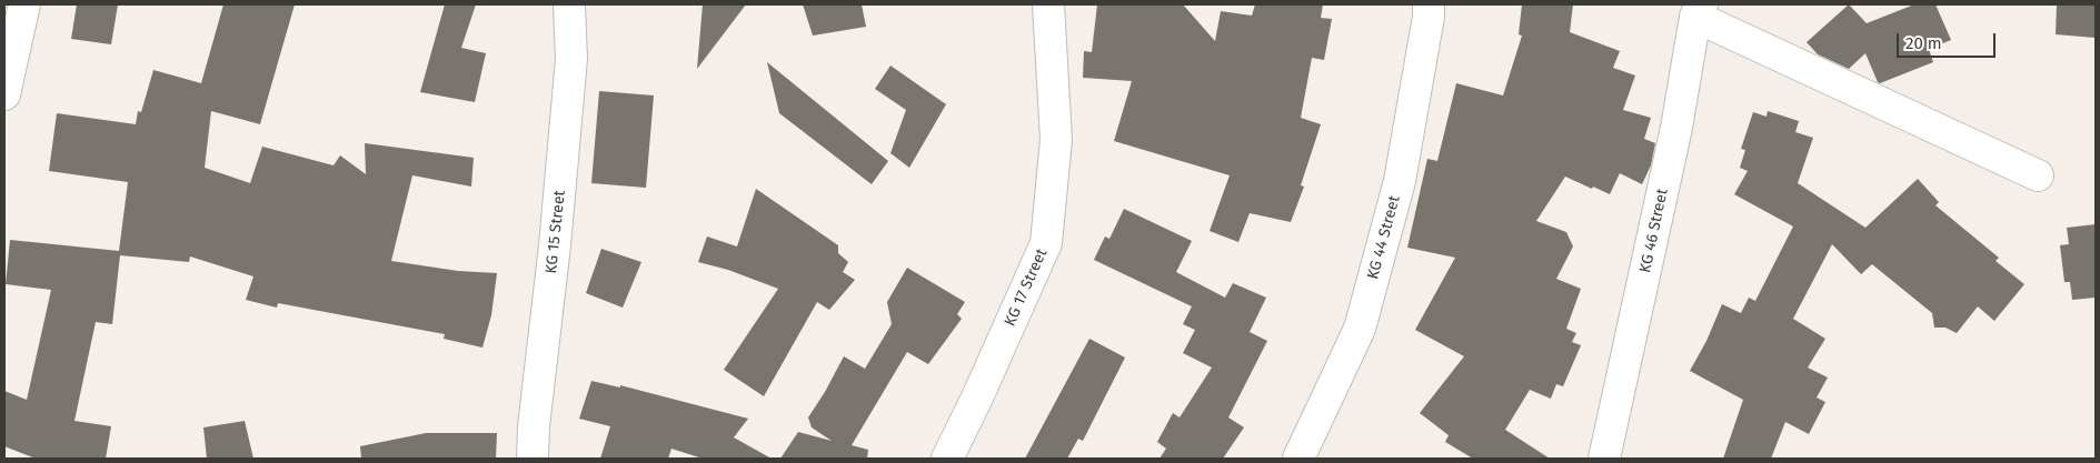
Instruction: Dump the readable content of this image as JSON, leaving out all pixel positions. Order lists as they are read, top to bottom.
{
  "streets": {
    "street": [
      "KG 46 Street",
      "KG 15 Street",
      "KG 44 Street",
      "KG 17 Street"
    ]
  },
  "scale_bar": "20 m"
}
